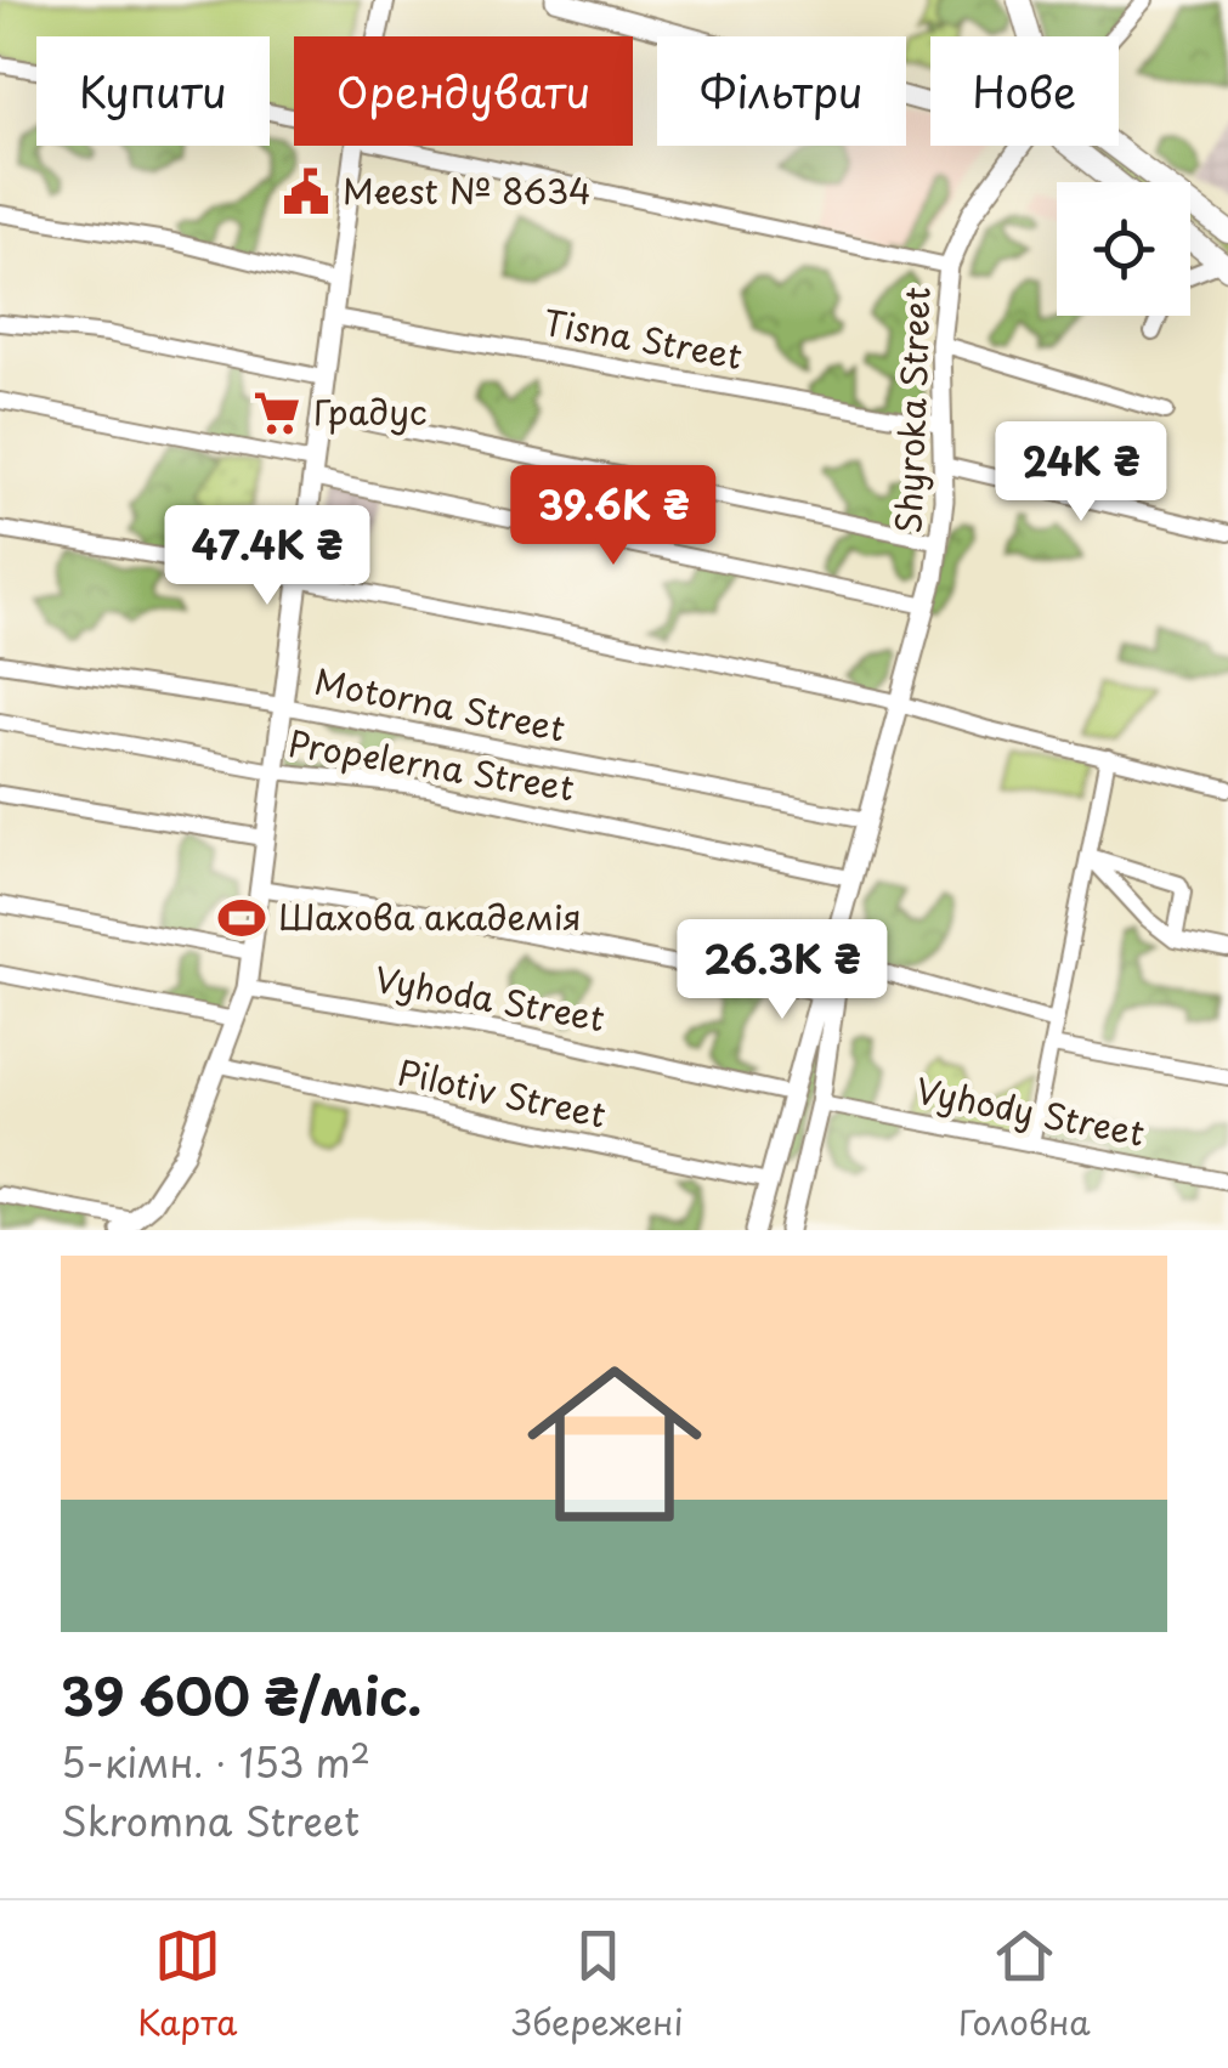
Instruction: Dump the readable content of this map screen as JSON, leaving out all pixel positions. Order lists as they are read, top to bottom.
{
  "streets": {
    "street": [
      "Tisna Street",
      "Shyroka Street",
      "Motorna Street",
      "Propelerna Street",
      "Vyhoda Street",
      "Pilotiv Street",
      "Vyhody Street"
    ]
  },
  "crossings": [
    ["Tisna Street", "Shyroka Street"],
    ["Shyroka Street", "Motorna Street"],
    ["Shyroka Street", "Propelerna Street"],
    ["Shyroka Street", "Vyhoda Street"],
    ["Shyroka Street", "Pilotiv Street"],
    ["Shyroka Street", "Vyhody Street"]
  ],
  "places": {
    "public building": ["Meest № 8634"],
    "supermarket": ["Градус"],
    "sports": ["Шахова академія"]
  },
  "page": {
    "chip": [
      "Купити",
      "Орендувати",
      "Фільтри",
      "Нове"
    ],
    "price": [
      "24K ₴",
      "39.6K ₴",
      "47.4K ₴",
      "26.3K ₴"
    ],
    "list": [
      {
        "name": "39 600 ₴/міс.",
        "note": "5-кімн. · 153 m² · Skromna Street"
      }
    ],
    "tabs": ["Карта", "Збережені", "Головна"]
  }
}
